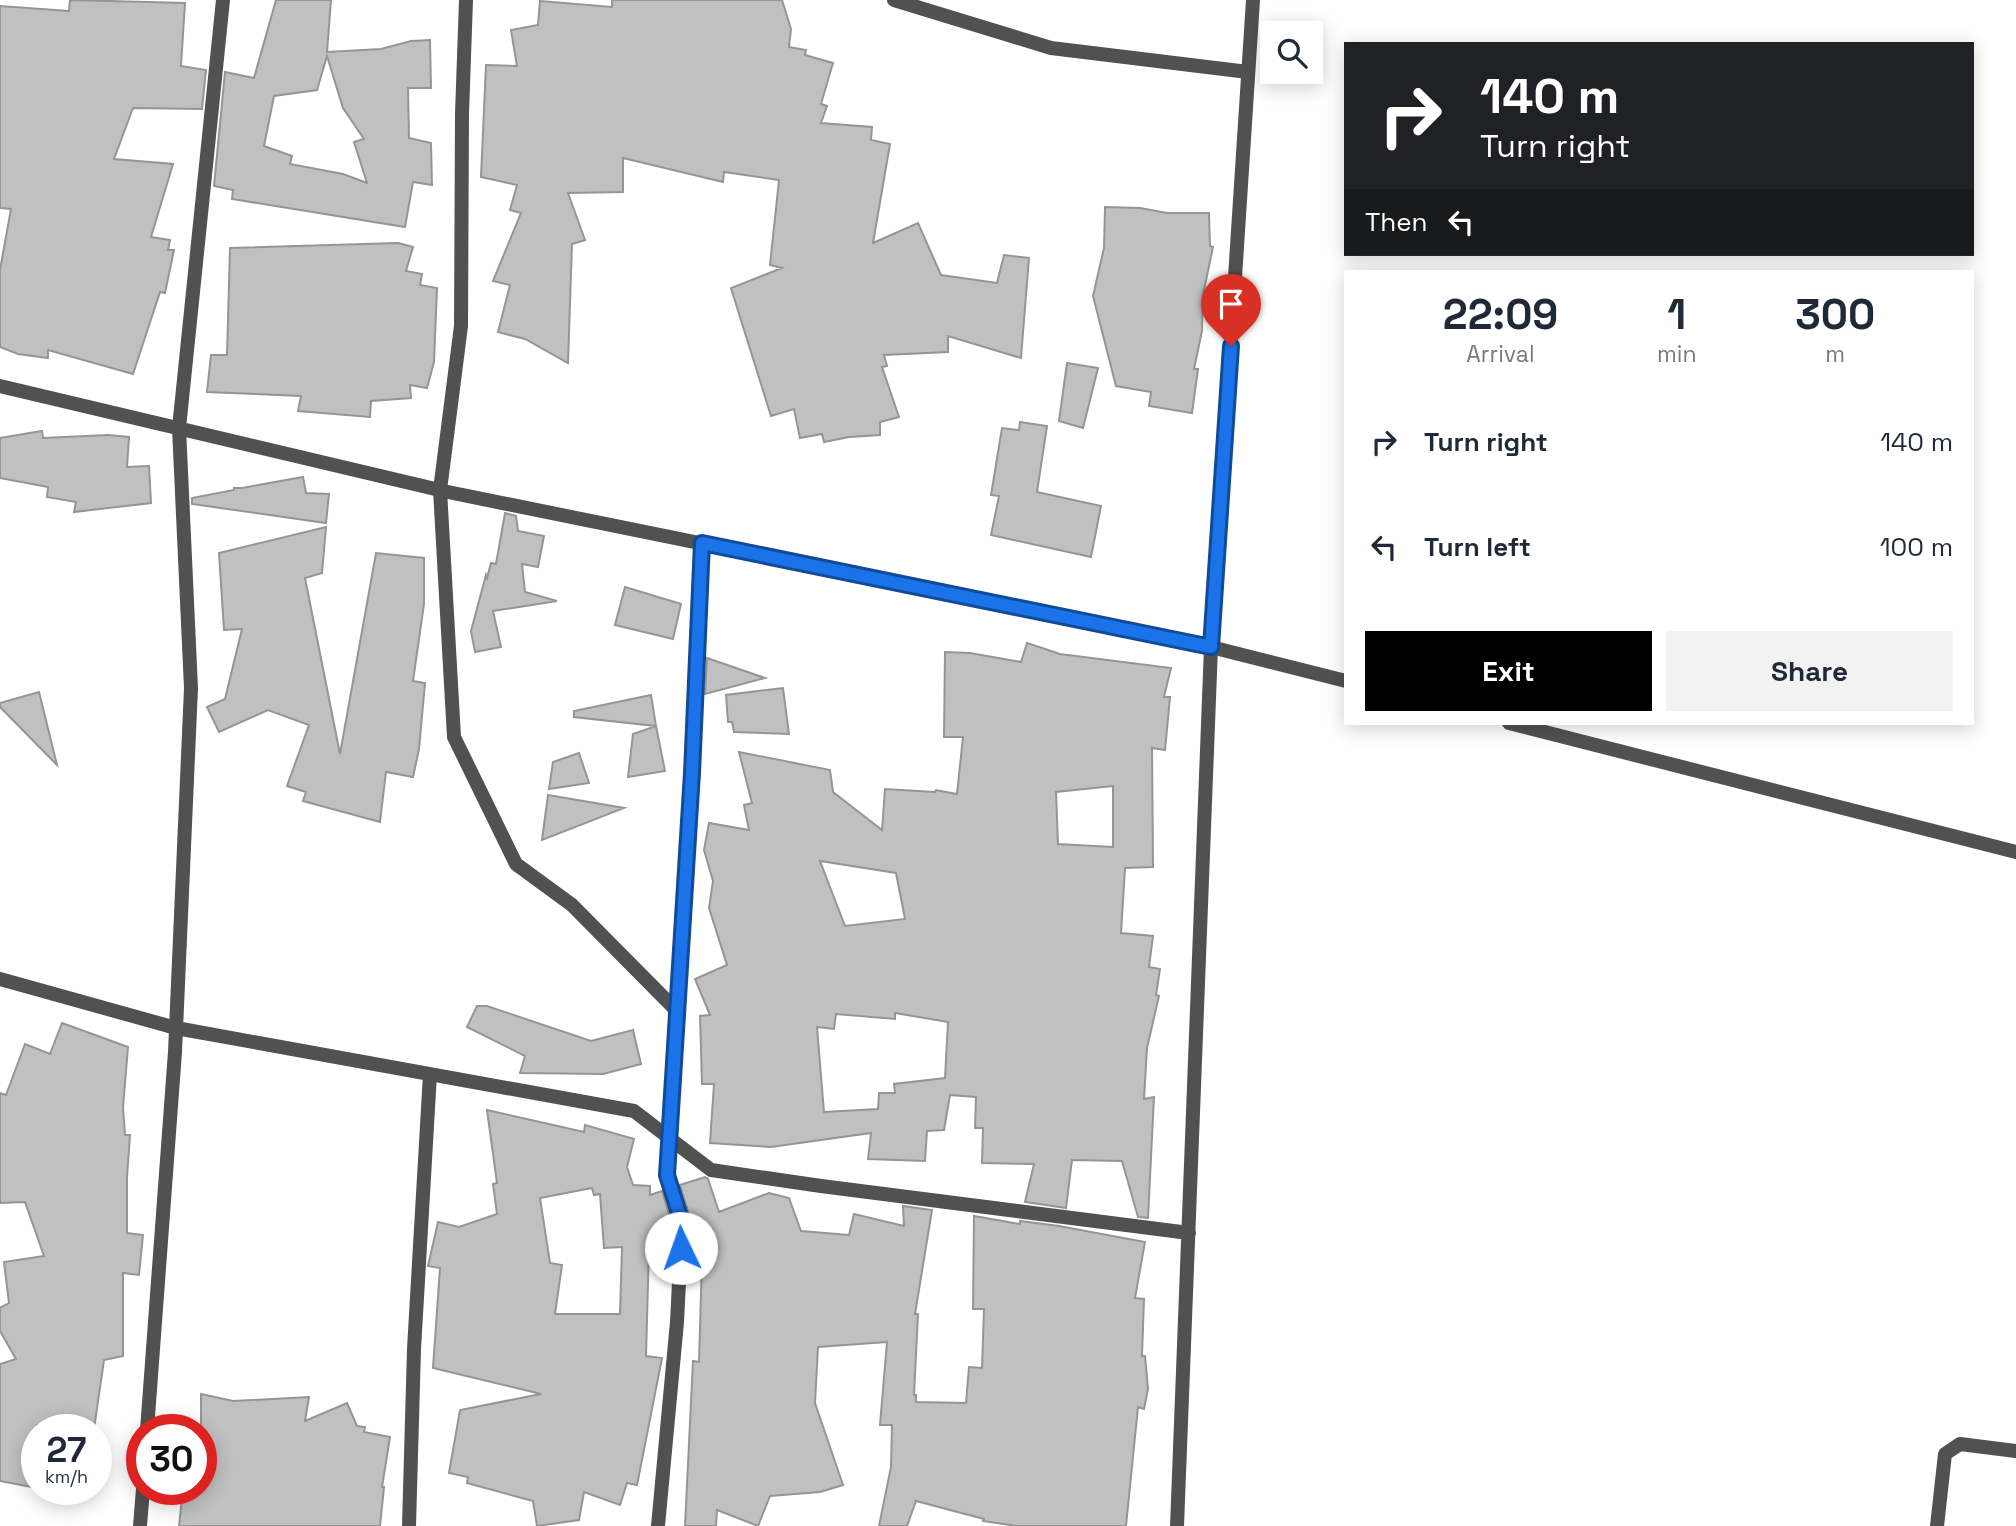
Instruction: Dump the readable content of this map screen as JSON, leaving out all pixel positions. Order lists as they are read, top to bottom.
{
  "page": {
    "turn": ["140 m", "Turn right"],
    "then": "Then",
    "eta": [
      "22:09",
      "Arrival",
      "1",
      "min",
      "300",
      "m"
    ],
    "list": [
      {
        "name": "Turn right",
        "value": "140 m"
      },
      {
        "name": "Turn left",
        "value": "100 m"
      }
    ],
    "buttons": ["Exit", "Share"],
    "speed": "27 km/h",
    "limit": "30"
  }
}
